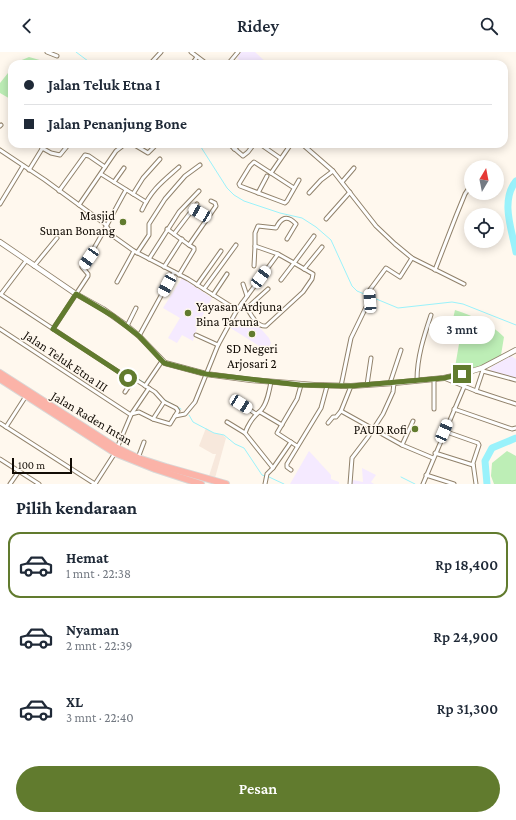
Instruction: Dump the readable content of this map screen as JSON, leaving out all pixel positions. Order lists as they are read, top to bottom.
{
  "streets": {
    "highway": ["Jalan Raden Intan"],
    "street": ["Jalan Teluk Etna III"]
  },
  "places": [
    "Masjid Sunan Bonang",
    "Yayasan Ardjuna Bina Taruna",
    "SD Negeri Arjosari 2",
    "PAUD Rofi"
  ],
  "scale_bar": "100 m",
  "north": "top",
  "page": {
    "header": "Ridey",
    "banner": ["Jalan Teluk Etna I", "Jalan Penanjung Bone"],
    "bubble": "3 mnt",
    "scale": "100 m",
    "heading": "Pilih kendaraan",
    "list": [
      {
        "name": "Hemat",
        "note": "1 mnt · 22:38",
        "value": "Rp 18,400"
      },
      {
        "name": "Nyaman",
        "note": "2 mnt · 22:39",
        "value": "Rp 24,900"
      },
      {
        "name": "XL",
        "note": "3 mnt · 22:40",
        "value": "Rp 31,300"
      }
    ],
    "buttons": "Pesan"
  }
}
